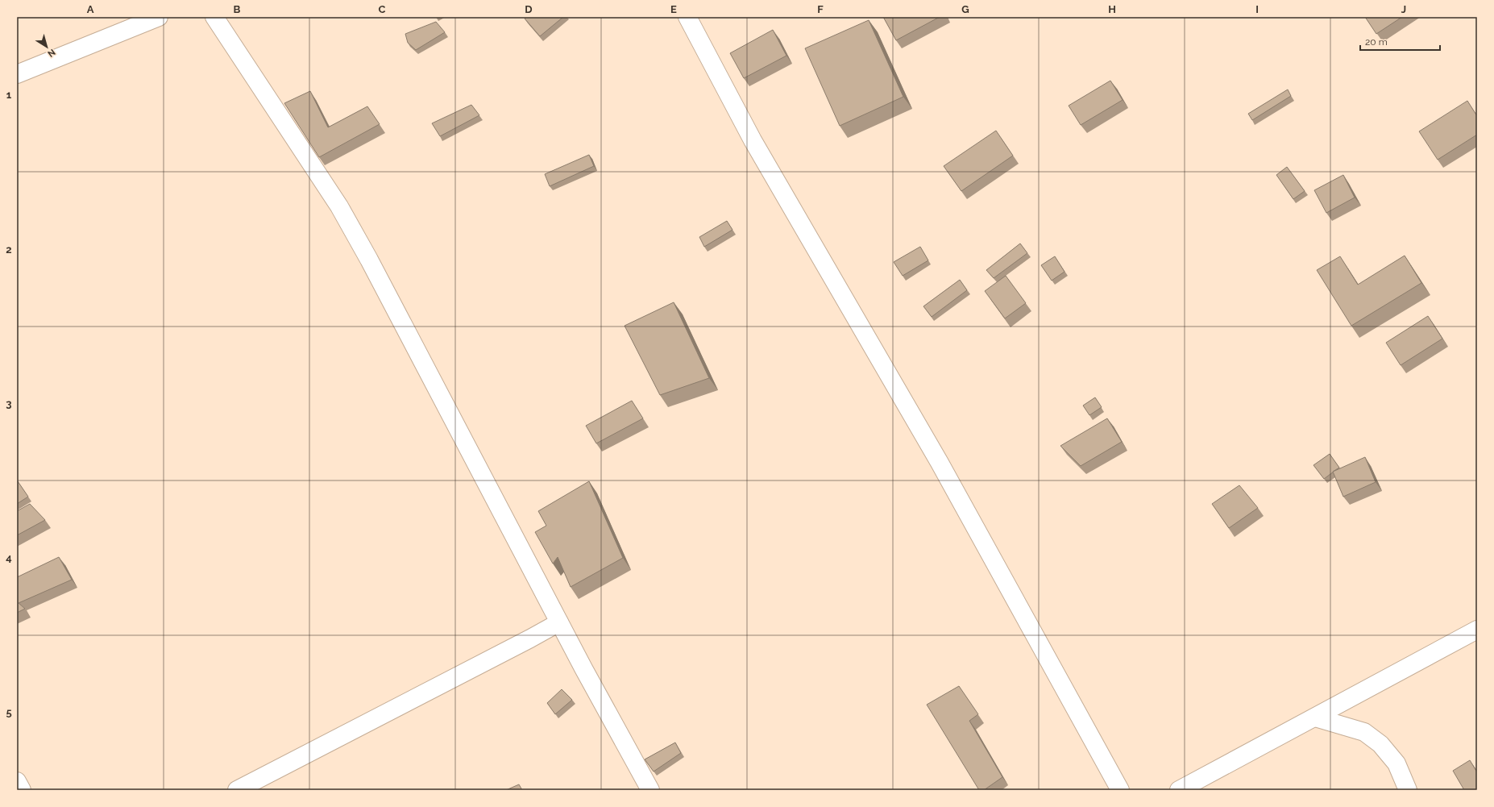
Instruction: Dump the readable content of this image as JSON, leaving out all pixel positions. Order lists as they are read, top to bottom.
{
  "scale_bar": "20 m",
  "north": "bottom right",
  "grid": {
    "columns": [
      "A",
      "B",
      "C",
      "D",
      "E",
      "F",
      "G",
      "H",
      "I",
      "J"
    ],
    "rows": [
      "1",
      "2",
      "3",
      "4",
      "5"
    ]
  }
}
